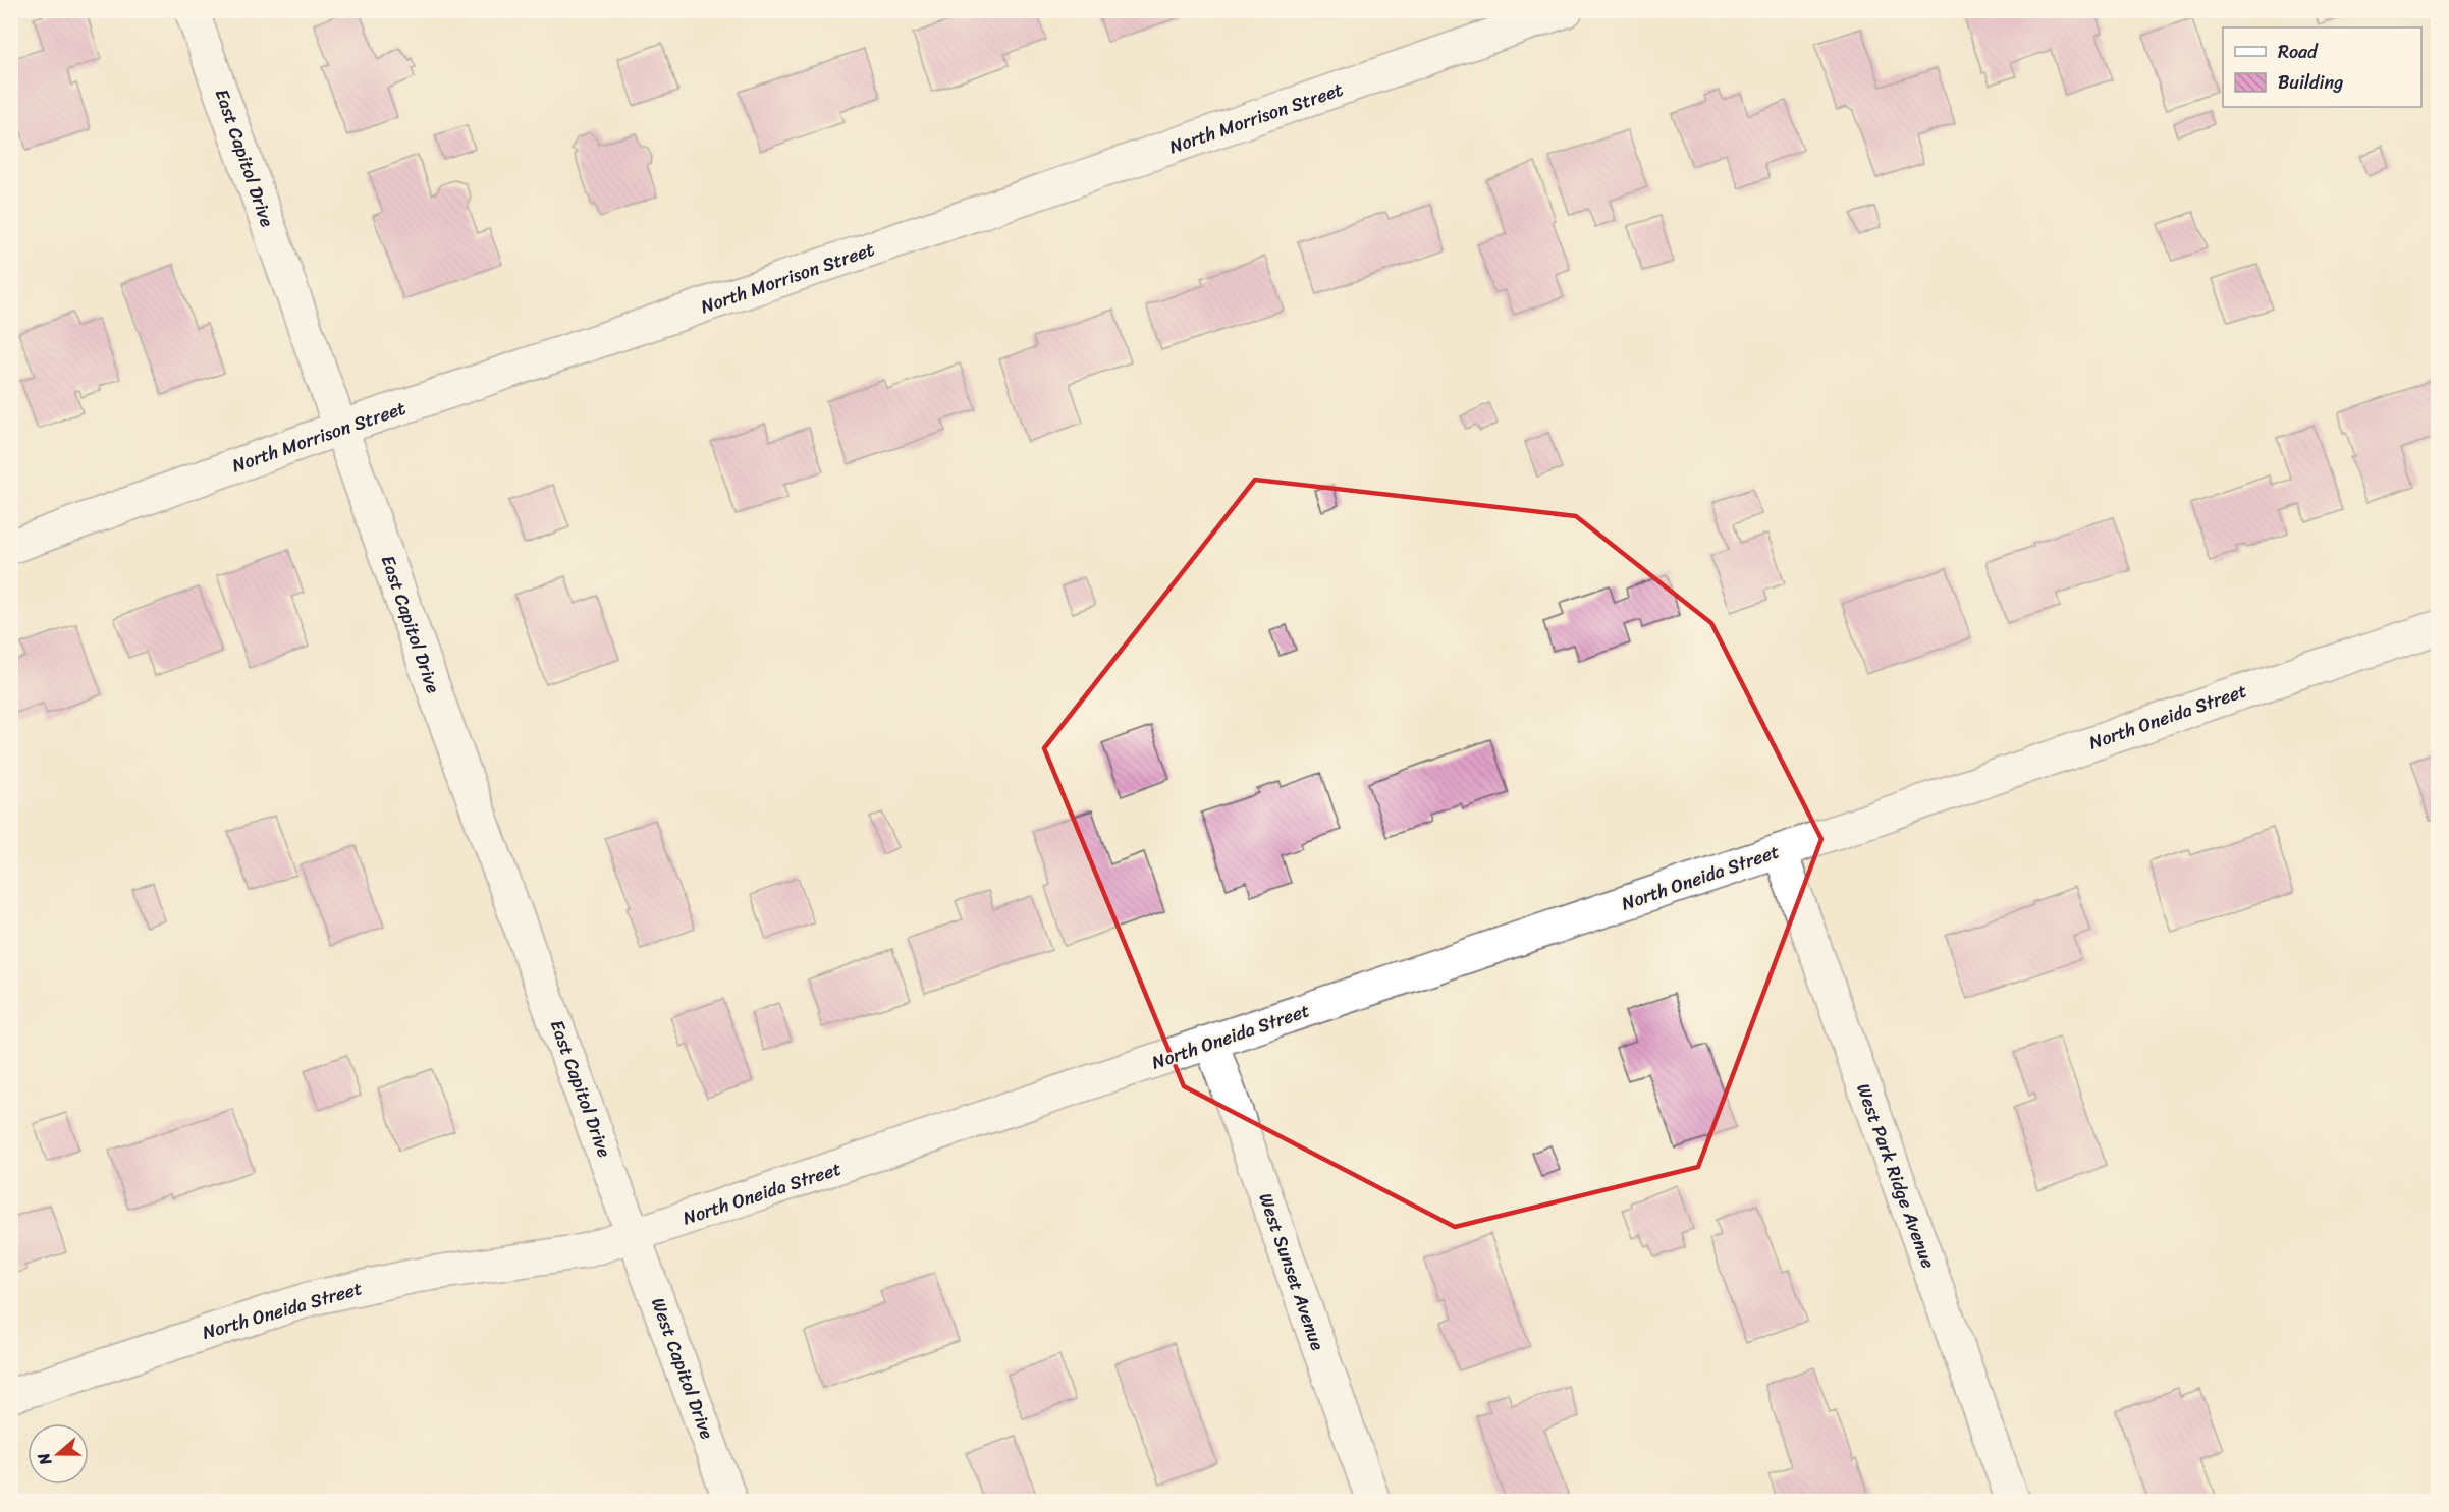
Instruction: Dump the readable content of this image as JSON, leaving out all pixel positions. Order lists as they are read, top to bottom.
{
  "streets": {
    "street": [
      "North Morrison Street",
      "East Capitol Drive",
      "North Oneida Street",
      "West Park Ridge Avenue",
      "West Sunset Avenue",
      "West Capitol Drive"
    ]
  },
  "crossings": [
    ["North Morrison Street", "East Capitol Drive"],
    ["East Capitol Drive", "North Oneida Street"],
    ["East Capitol Drive", "West Capitol Drive"],
    ["North Oneida Street", "West Park Ridge Avenue"],
    ["North Oneida Street", "West Sunset Avenue"],
    ["North Oneida Street", "West Capitol Drive"]
  ],
  "legend": ["Road", "Building"],
  "north": "left"
}
